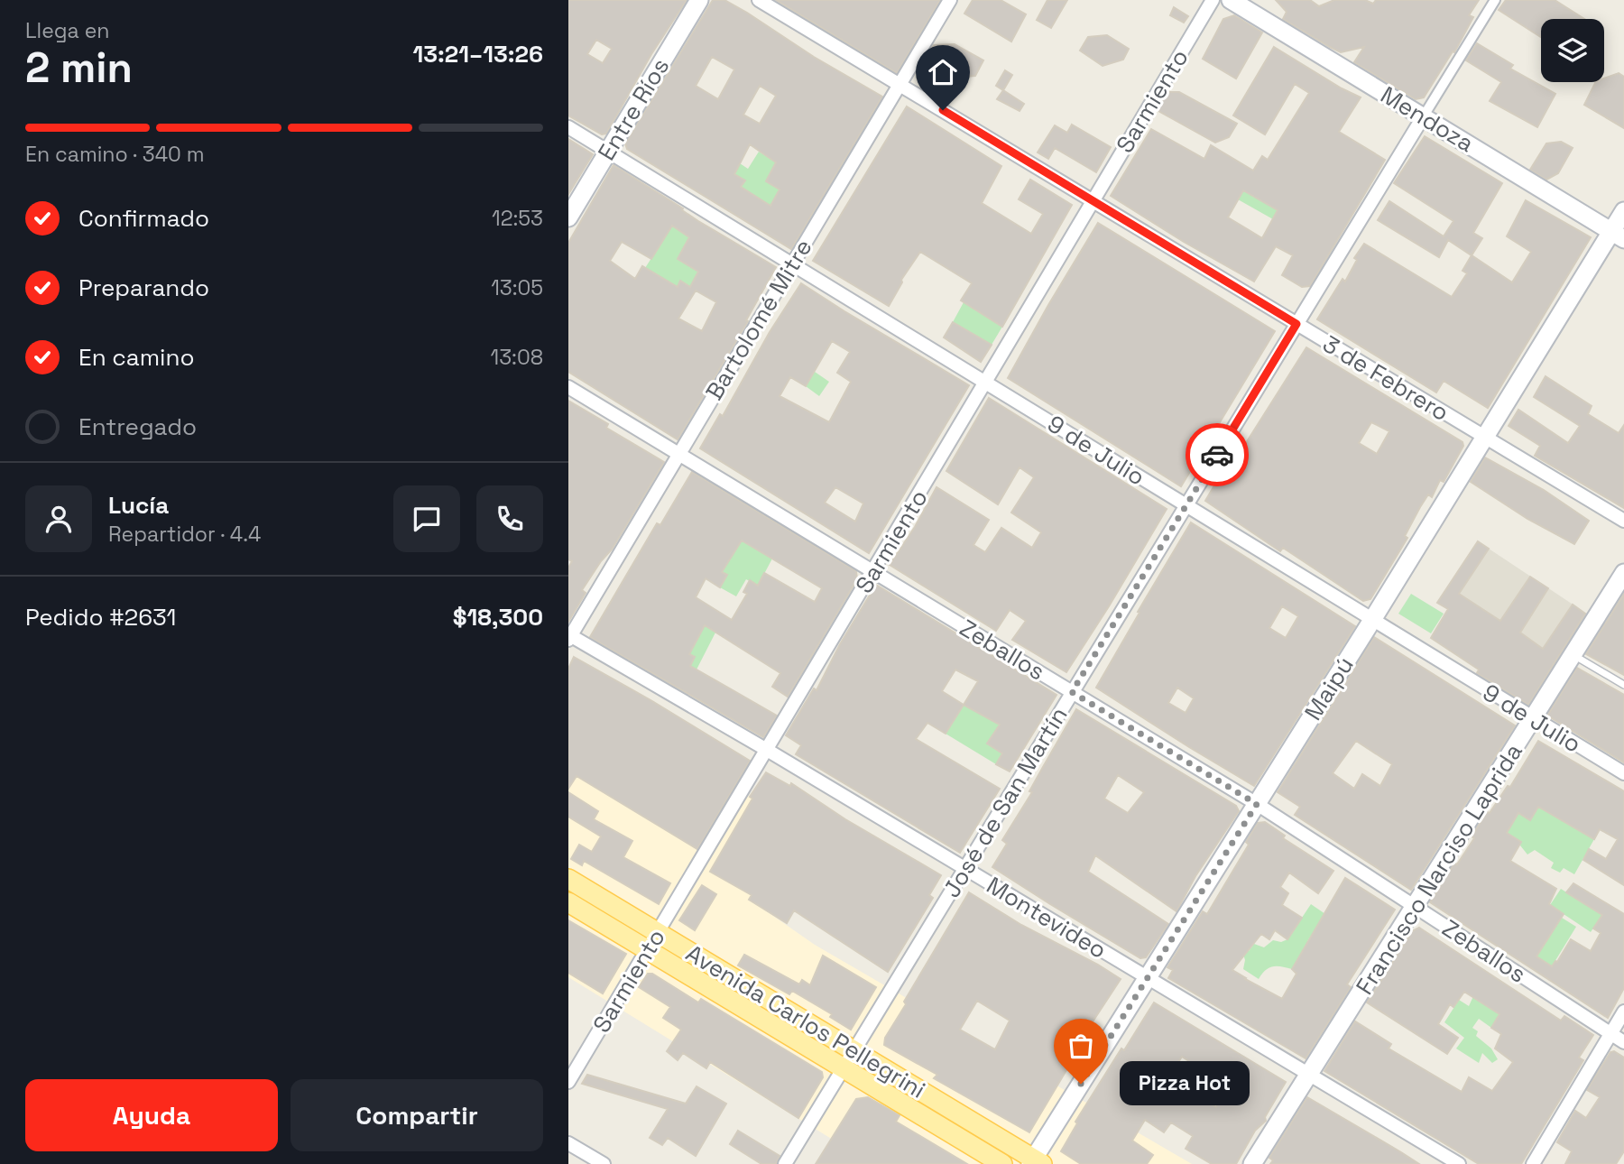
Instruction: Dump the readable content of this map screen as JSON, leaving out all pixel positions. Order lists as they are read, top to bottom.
{
  "streets": {
    "main road": [
      "Entre Ríos",
      "Mendoza",
      "Maipú",
      "Francisco Narciso Laprida",
      "Avenida Carlos Pellegrini"
    ],
    "street": [
      "Sarmiento",
      "Bartolomé Mitre",
      "3 de Febrero",
      "9 de Julio",
      "Zeballos",
      "José de San Martín",
      "Montevideo"
    ]
  },
  "crossings": [
    ["Sarmiento", "3 de Febrero"],
    ["Sarmiento", "9 de Julio"],
    ["Sarmiento", "Zeballos"],
    ["Sarmiento", "Montevideo"],
    ["Sarmiento", "Avenida Carlos Pellegrini"],
    ["Entre Ríos", "9 de Julio"],
    ["Mendoza", "Maipú"],
    ["Mendoza", "José de San Martín"],
    ["Bartolomé Mitre", "3 de Febrero"],
    ["Bartolomé Mitre", "9 de Julio"],
    ["Bartolomé Mitre", "Zeballos"],
    ["Bartolomé Mitre", "Montevideo"],
    ["3 de Febrero", "Maipú"],
    ["3 de Febrero", "José de San Martín"],
    ["9 de Julio", "Maipú"],
    ["9 de Julio", "José de San Martín"],
    ["9 de Julio", "Francisco Narciso Laprida"],
    ["Zeballos", "Maipú"],
    ["Zeballos", "José de San Martín"],
    ["Zeballos", "Francisco Narciso Laprida"],
    ["Maipú", "Montevideo"],
    ["Maipú", "Avenida Carlos Pellegrini"],
    ["José de San Martín", "Montevideo"],
    ["José de San Martín", "Avenida Carlos Pellegrini"],
    ["Francisco Narciso Laprida", "Montevideo"]
  ],
  "places": ["Pizza Hot"],
  "page": {
    "heading": ["2 min", "Llega en", "13:21–13:26"],
    "panel": [
      "Lucía",
      "Repartidor · 4.4",
      "Pedido #2631",
      "$18,300"
    ],
    "bar": "En camino · 340 m",
    "list": [
      ["Confirmado", "12:53"],
      ["Preparando", "13:05"],
      ["En camino", "13:08"],
      "Entregado"
    ],
    "bubble": "Pizza Hot",
    "buttons": ["Ayuda", "Compartir"]
  }
}
